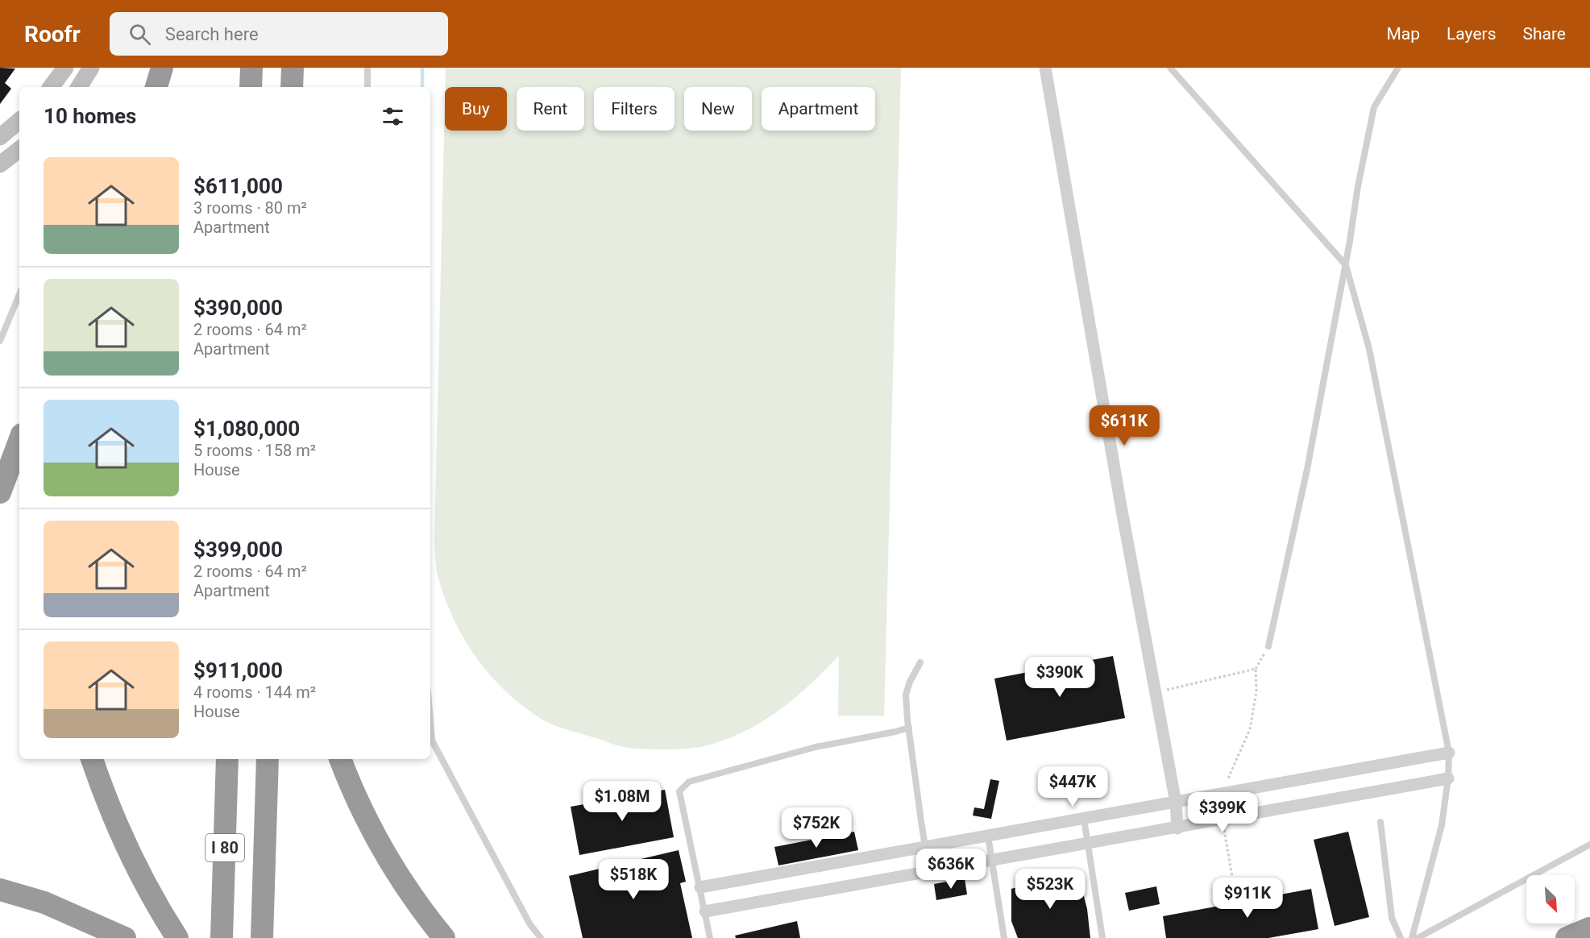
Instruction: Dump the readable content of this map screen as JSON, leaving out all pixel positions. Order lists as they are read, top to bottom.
{
  "streets": {
    "highway": ["I 80"]
  },
  "north": "bottom right",
  "page": {
    "header": "Roofr",
    "search": "Search here",
    "nav": ["Map", "Layers", "Share"],
    "chip": [
      "Buy",
      "Rent",
      "Filters",
      "New",
      "Apartment"
    ],
    "heading": "10 homes",
    "list": [
      {
        "name": "$611,000",
        "note": "3 rooms · 80 m² · Apartment"
      },
      {
        "name": "$390,000",
        "note": "2 rooms · 64 m² · Apartment"
      },
      {
        "name": "$1,080,000",
        "note": "5 rooms · 158 m² · House"
      },
      {
        "name": "$399,000",
        "note": "2 rooms · 64 m² · Apartment"
      },
      {
        "name": "$911,000",
        "note": "4 rooms · 144 m² · House"
      }
    ],
    "price": [
      "$611K",
      "$390K",
      "$447K",
      "$1.08M",
      "$399K",
      "$752K",
      "$636K",
      "$518K",
      "$523K",
      "$911K"
    ]
  }
}
